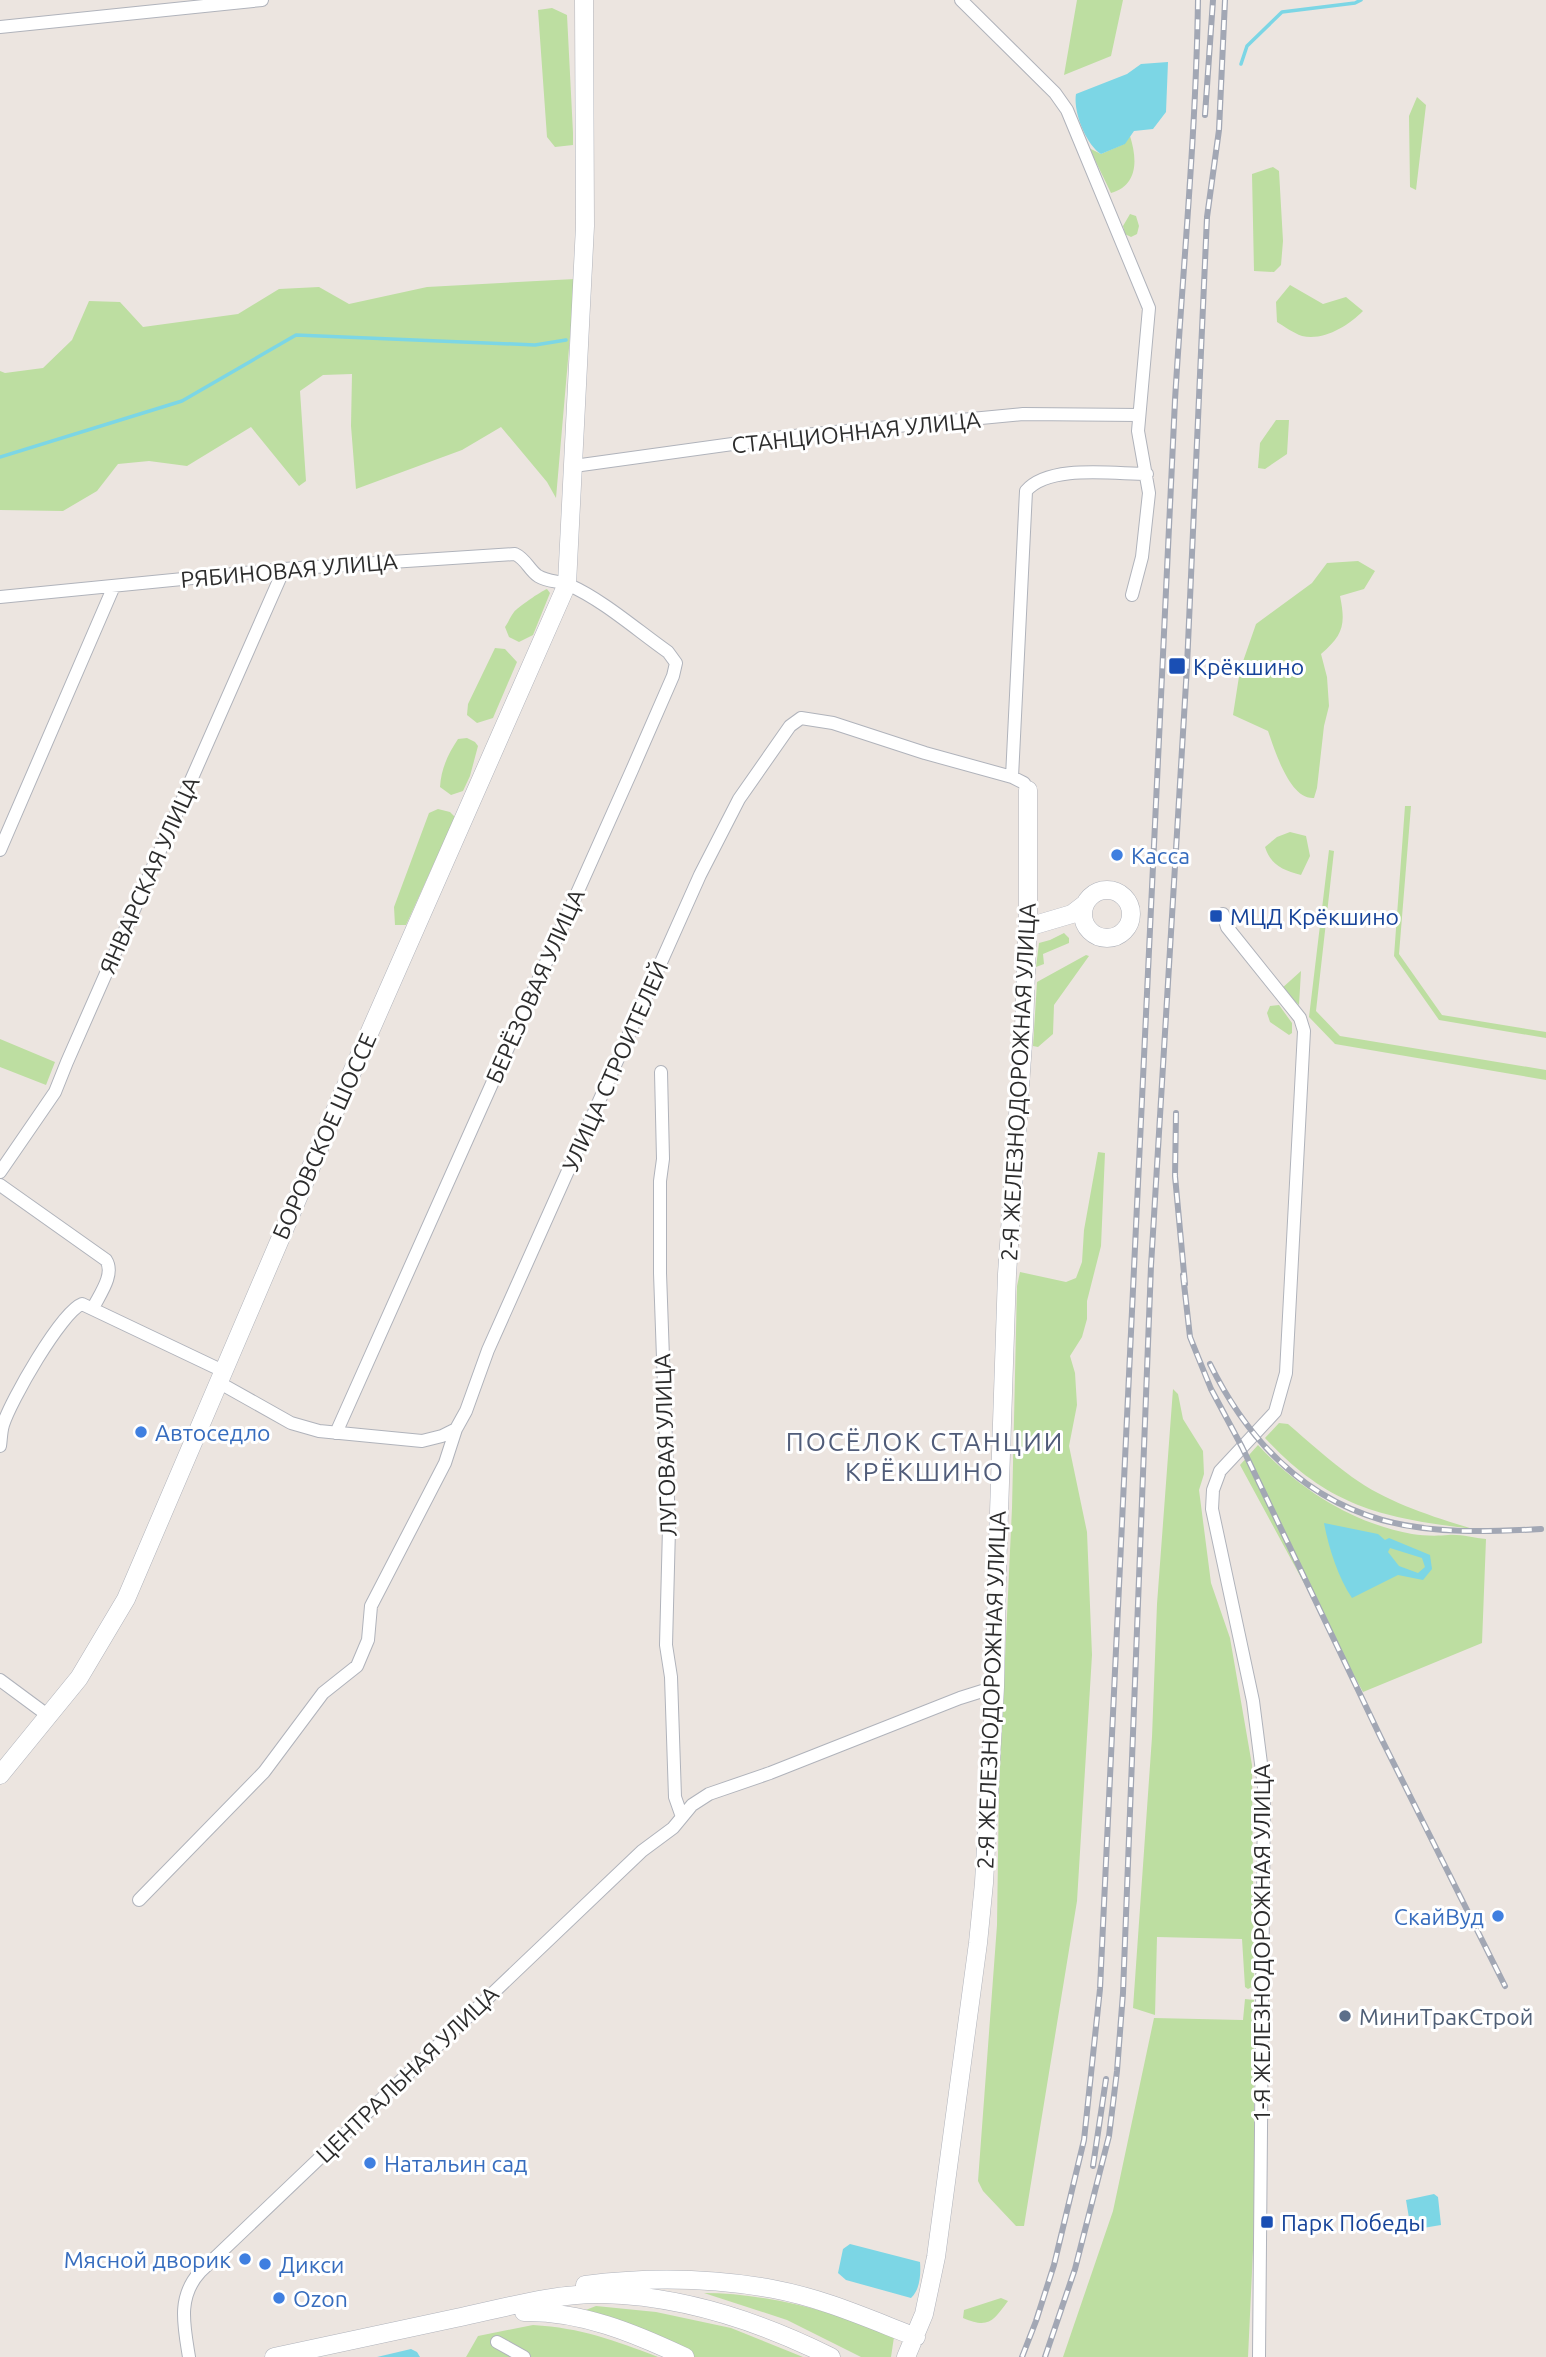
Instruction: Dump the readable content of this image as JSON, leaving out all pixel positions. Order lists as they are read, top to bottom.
{
  "streets": {
    "main road": ["2-Я ЖЕЛЕЗНОДОРОЖНАЯ УЛИЦА", "БОРОВСКОЕ ШОССЕ"],
    "street": [
      "СТАНЦИОННАЯ УЛИЦА",
      "РЯБИНОВАЯ УЛИЦА",
      "ЯНВАРСКАЯ УЛИЦА",
      "БЕРЁЗОВАЯ УЛИЦА",
      "УЛИЦА СТРОИТЕЛЕЙ",
      "ЛУГОВАЯ УЛИЦА",
      "1-Я ЖЕЛЕЗНОДОРОЖНАЯ УЛИЦА",
      "ЦЕНТРАЛЬНАЯ УЛИЦА"
    ]
  },
  "crossings": [
    ["СТАНЦИОННАЯ УЛИЦА", "БОРОВСКОЕ ШОССЕ"],
    ["РЯБИНОВАЯ УЛИЦА", "ЯНВАРСКАЯ УЛИЦА"],
    ["РЯБИНОВАЯ УЛИЦА", "БЕРЁЗОВАЯ УЛИЦА"],
    ["РЯБИНОВАЯ УЛИЦА", "БОРОВСКОЕ ШОССЕ"],
    ["БЕРЁЗОВАЯ УЛИЦА", "БОРОВСКОЕ ШОССЕ"],
    ["УЛИЦА СТРОИТЕЛЕЙ", "2-Я ЖЕЛЕЗНОДОРОЖНАЯ УЛИЦА"],
    ["2-Я ЖЕЛЕЗНОДОРОЖНАЯ УЛИЦА", "ЦЕНТРАЛЬНАЯ УЛИЦА"],
    ["ЛУГОВАЯ УЛИЦА", "ЦЕНТРАЛЬНАЯ УЛИЦА"]
  ],
  "districts": ["ПОСЁЛОК СТАНЦИИ КРЁКШИНО"],
  "places": {
    "transit": ["Крёкшино", "МЦД Крёкшино", "Парк Победы"],
    "other": [
      "Касса",
      "Автоседло",
      "СкайВуд",
      "МиниТракСтрой",
      "Натальин сад",
      "Мясной дворик",
      "Дикси",
      "Ozon"
    ]
  }
}
